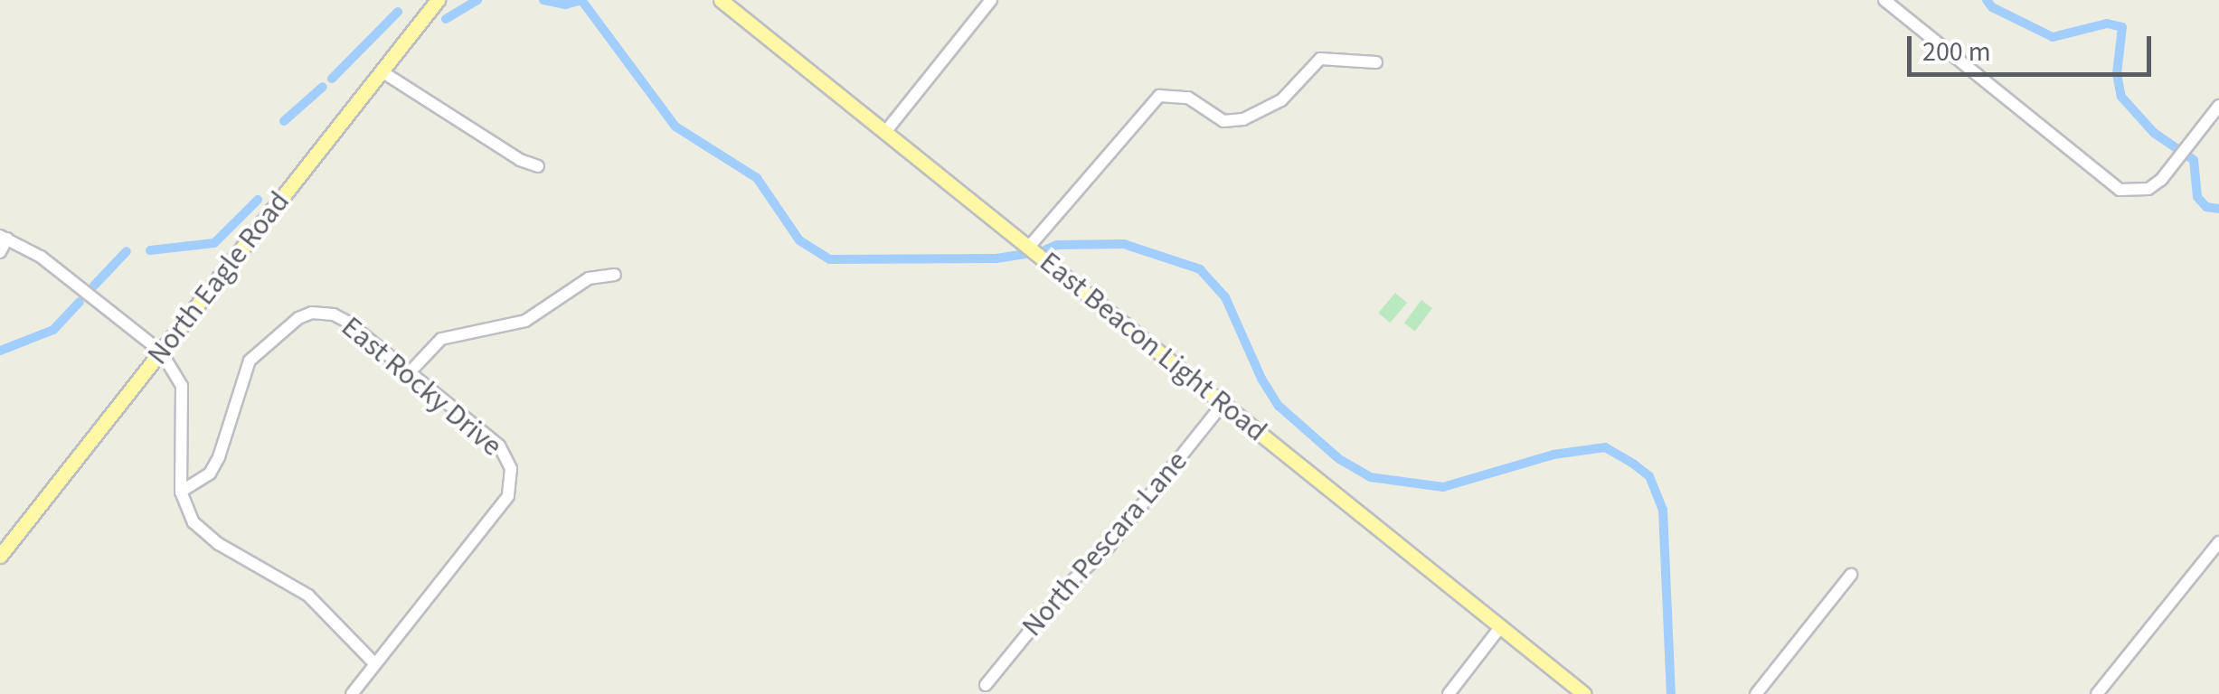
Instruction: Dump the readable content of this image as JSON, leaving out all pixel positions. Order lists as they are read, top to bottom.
{
  "streets": {
    "main road": ["North Eagle Road", "East Beacon Light Road"],
    "street": ["East Rocky Drive", "North Pescara Lane"]
  },
  "crossings": [
    ["East Beacon Light Road", "North Pescara Lane"]
  ],
  "scale_bar": "200 m"
}
